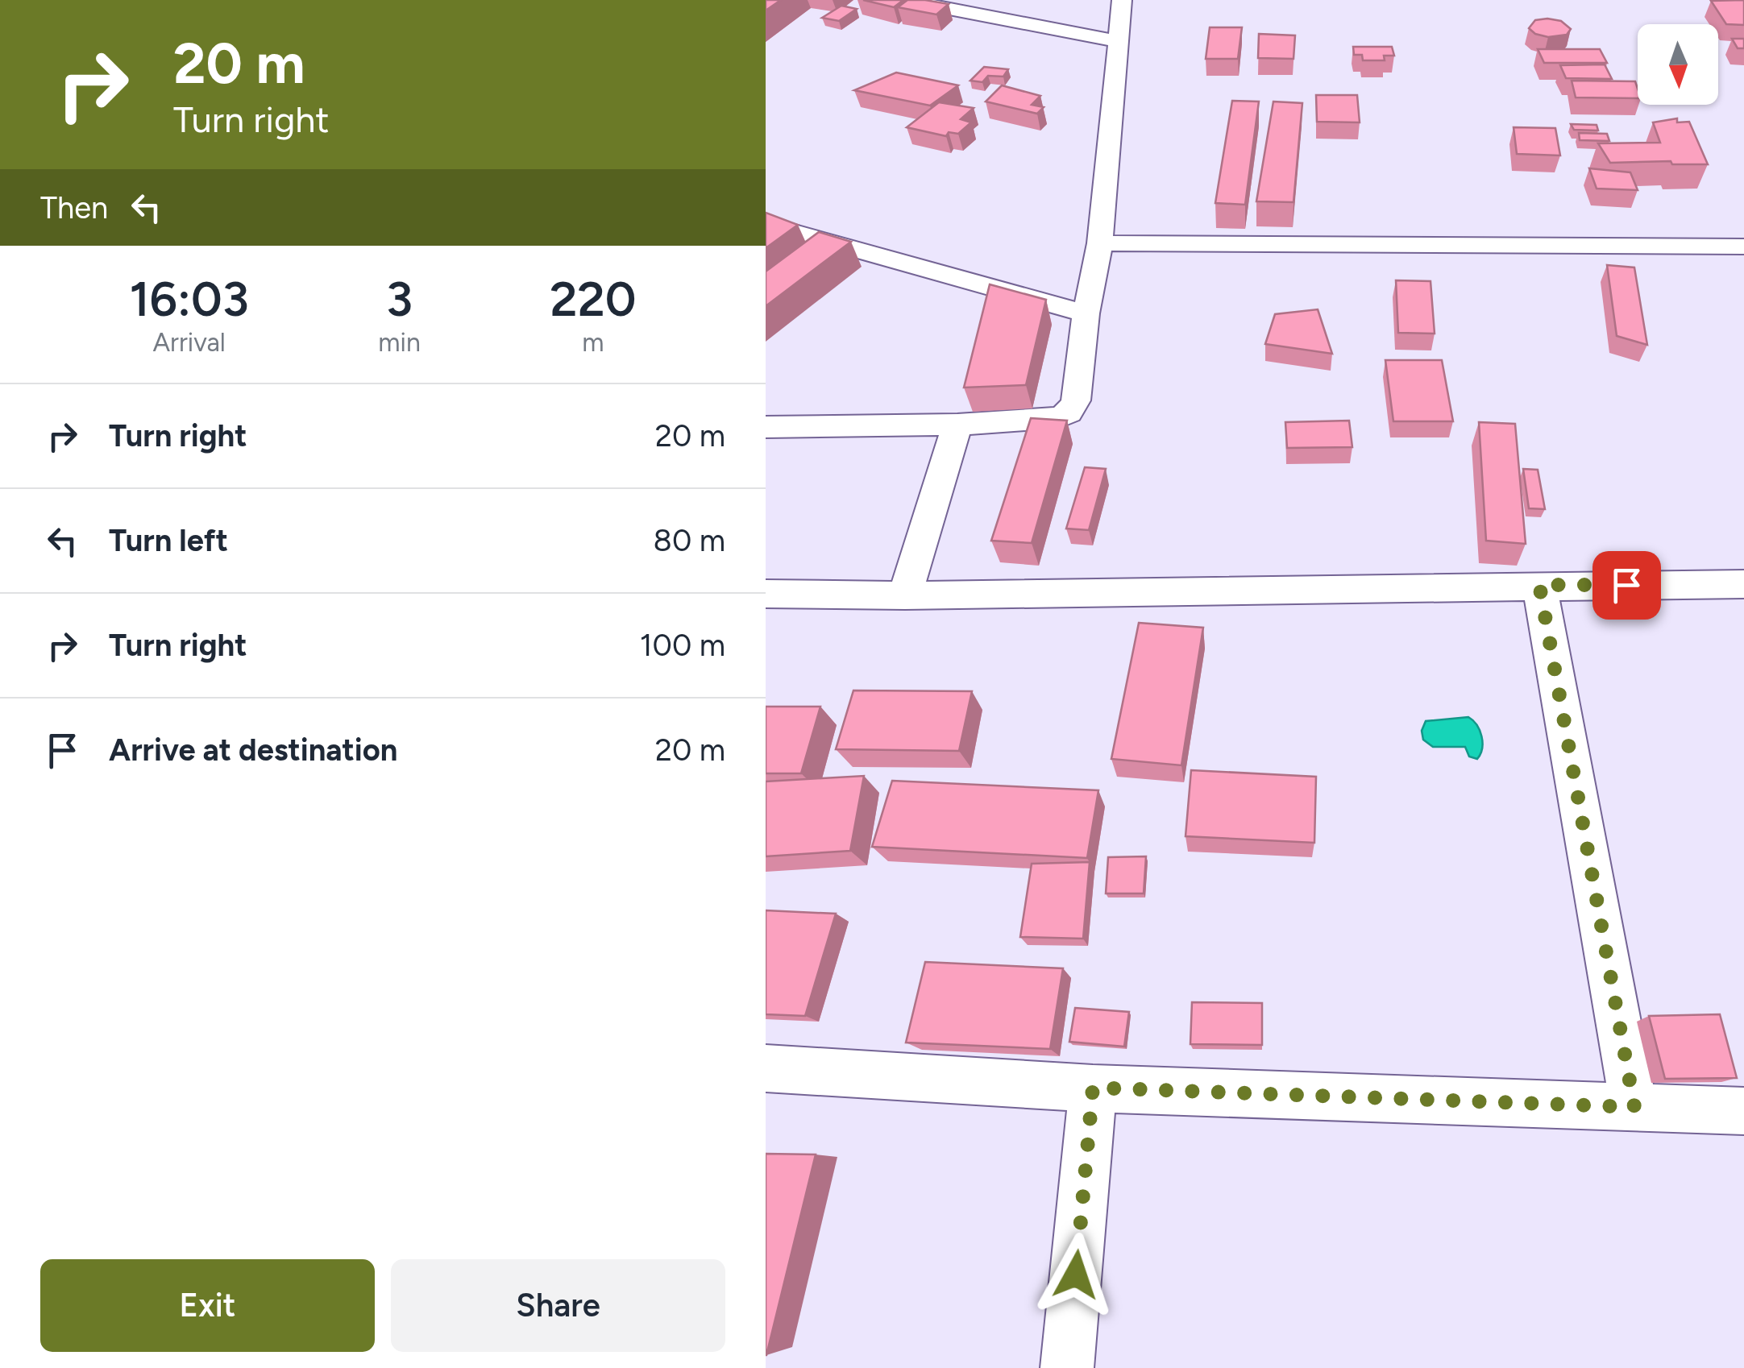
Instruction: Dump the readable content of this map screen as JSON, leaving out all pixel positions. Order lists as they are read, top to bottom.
{
  "north": "bottom",
  "page": {
    "turn": ["20 m", "Turn right"],
    "then": "Then",
    "eta": [
      "16:03",
      "Arrival",
      "3",
      "min",
      "220",
      "m"
    ],
    "list": [
      {
        "name": "Turn right",
        "value": "20 m"
      },
      {
        "name": "Turn left",
        "value": "80 m"
      },
      {
        "name": "Turn right",
        "value": "100 m"
      },
      {
        "name": "Arrive at destination",
        "value": "20 m"
      }
    ],
    "buttons": ["Exit", "Share"]
  }
}
